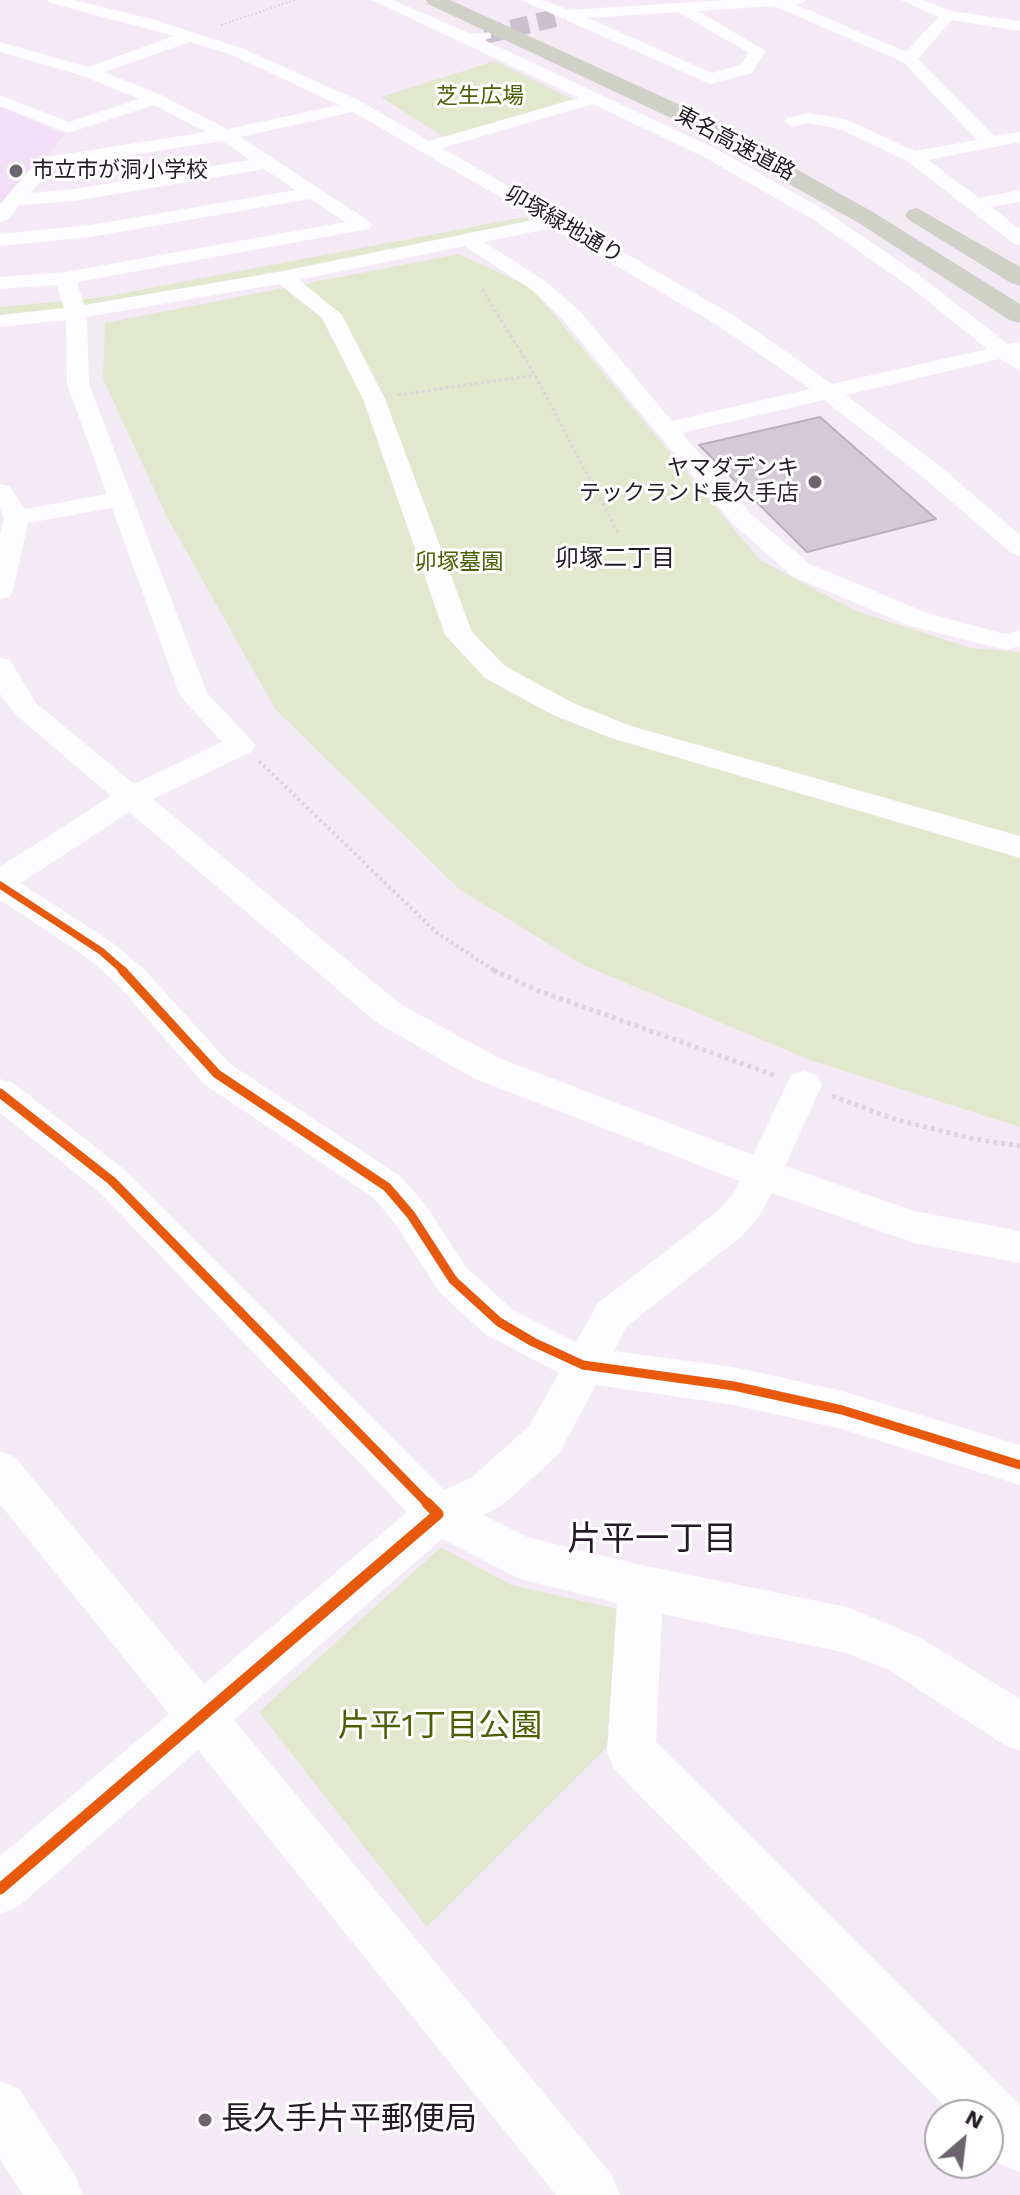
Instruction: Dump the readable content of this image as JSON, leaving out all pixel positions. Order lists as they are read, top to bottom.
{
  "streets": {
    "highway": ["東名高速道路"],
    "street": ["卯塚緑地通り"]
  },
  "districts": ["卯塚二丁目", "片平一丁目"],
  "parks": ["芝生広場", "卯塚墓園", "片平1丁目公園"],
  "places": ["市立市が洞小学校", "ヤマダデンキ テックランド長久手店", "長久手片平郵便局"],
  "north": "top right"
}
